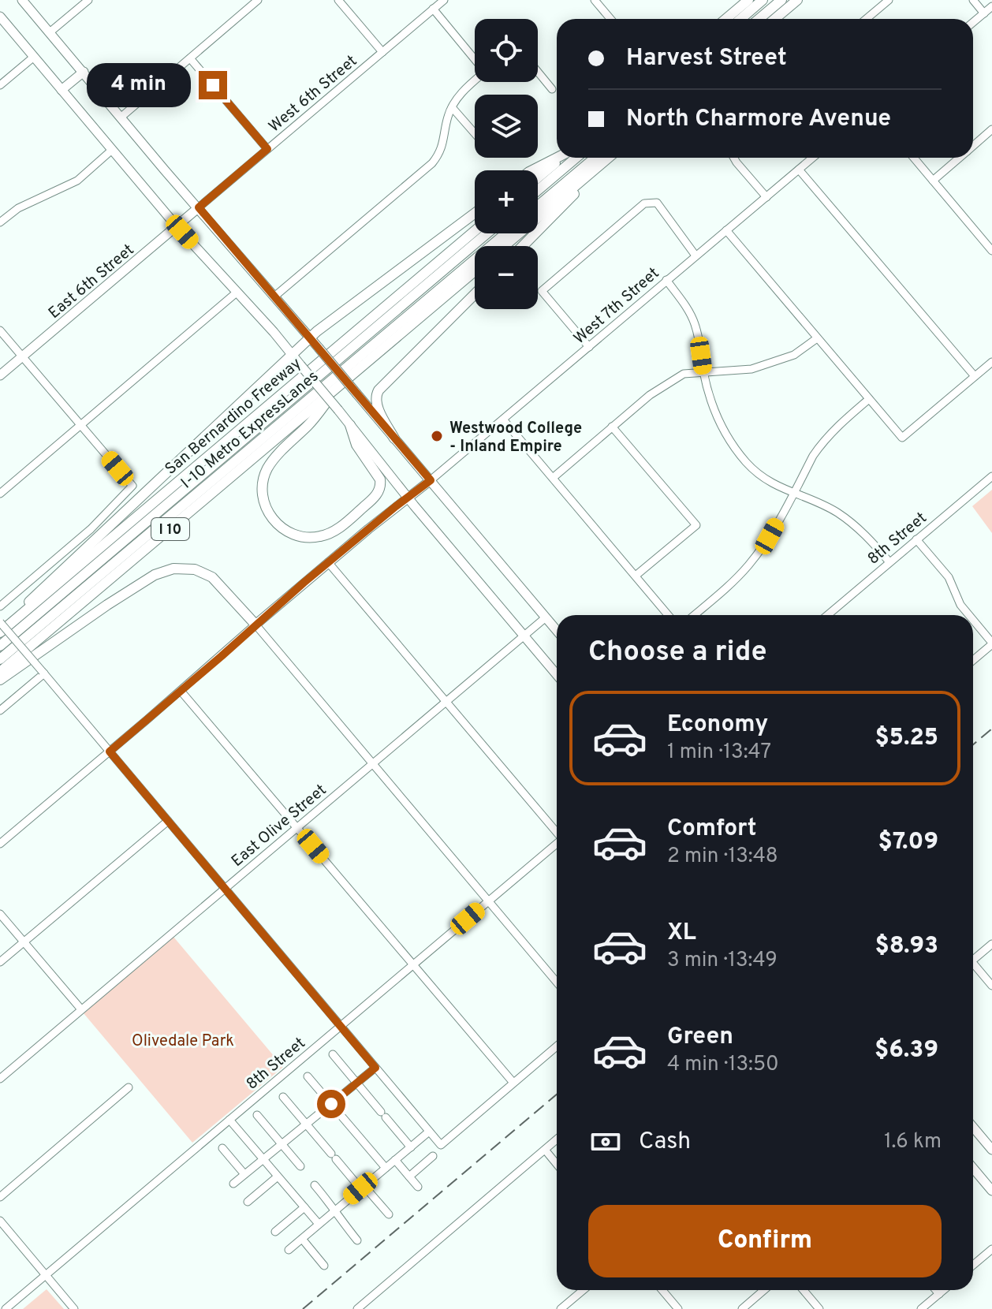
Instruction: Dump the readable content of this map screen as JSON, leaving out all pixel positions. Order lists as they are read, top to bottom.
{
  "streets": {
    "highway": ["San Bernardino Freeway", "I-10 Metro ExpressLanes", "I 10"],
    "main road": ["East 6th Street"],
    "street": [
      "West 6th Street",
      "West 7th Street",
      "8th Street",
      "East Olive Street"
    ]
  },
  "crossings": [
    ["West 6th Street", "East 6th Street"]
  ],
  "parks": ["Olivedale Park"],
  "places": ["Westwood College - Inland Empire"],
  "page": {
    "map_buttons": ["+", "−"],
    "banner": ["Harvest Street", "North Charmore Avenue"],
    "bubble": "4 min",
    "heading": "Choose a ride",
    "list": [
      {
        "name": "Economy",
        "note": "1 min · 13:47",
        "value": "$5.25"
      },
      {
        "name": "Comfort",
        "note": "2 min · 13:48",
        "value": "$7.09"
      },
      {
        "name": "XL",
        "note": "3 min · 13:49",
        "value": "$8.93"
      },
      {
        "name": "Green",
        "note": "4 min · 13:50",
        "value": "$6.39"
      }
    ],
    "pay": ["Cash", "1.6 km"],
    "buttons": "Confirm"
  }
}
